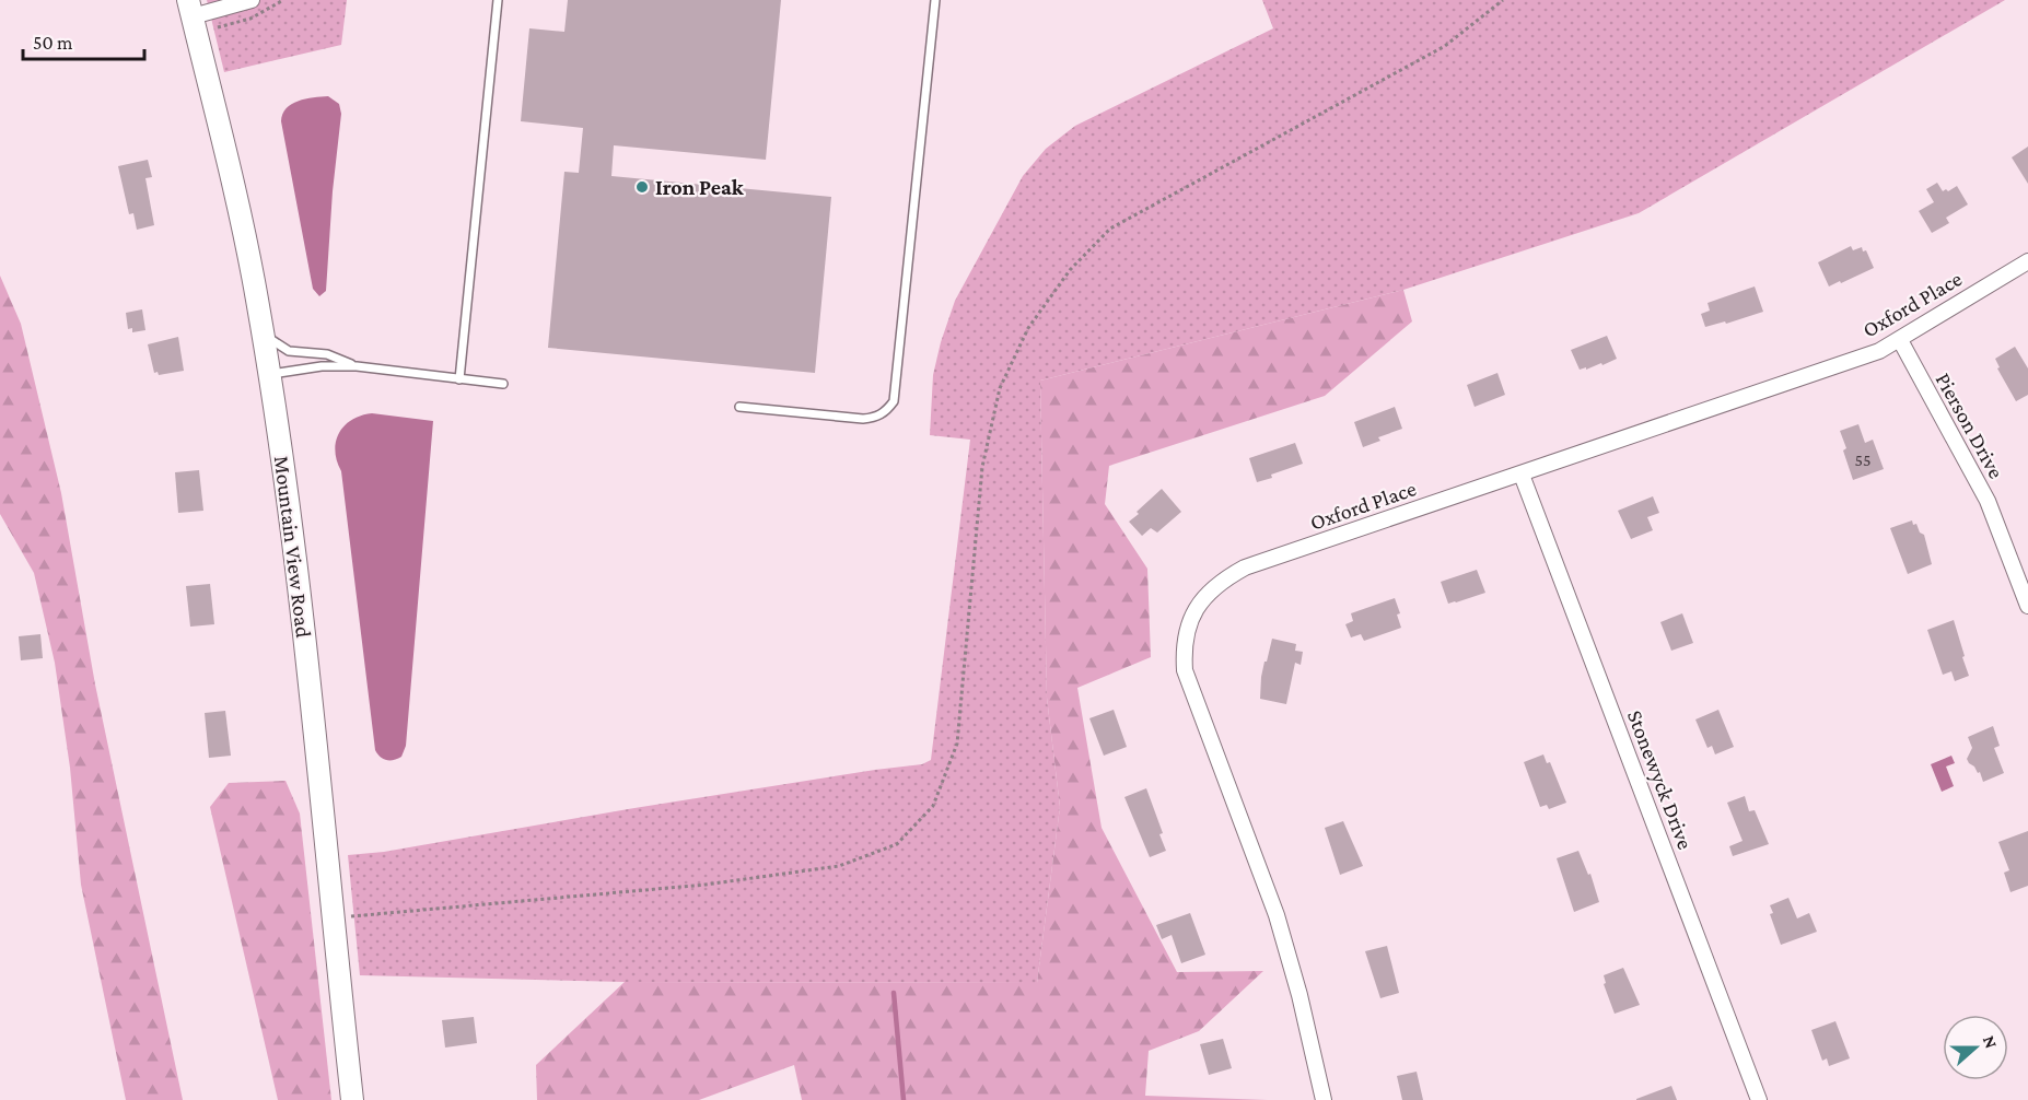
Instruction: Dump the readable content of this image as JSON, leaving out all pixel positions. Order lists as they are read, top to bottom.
{
  "streets": {
    "street": [
      "Oxford Place",
      "Pierson Drive",
      "Mountain View Road",
      "Stonewyck Drive"
    ]
  },
  "crossings": [
    ["Oxford Place", "Pierson Drive"],
    ["Oxford Place", "Stonewyck Drive"]
  ],
  "places": ["Iron Peak"],
  "house_numbers": ["55"],
  "scale_bar": "50 m",
  "north": "right"
}
